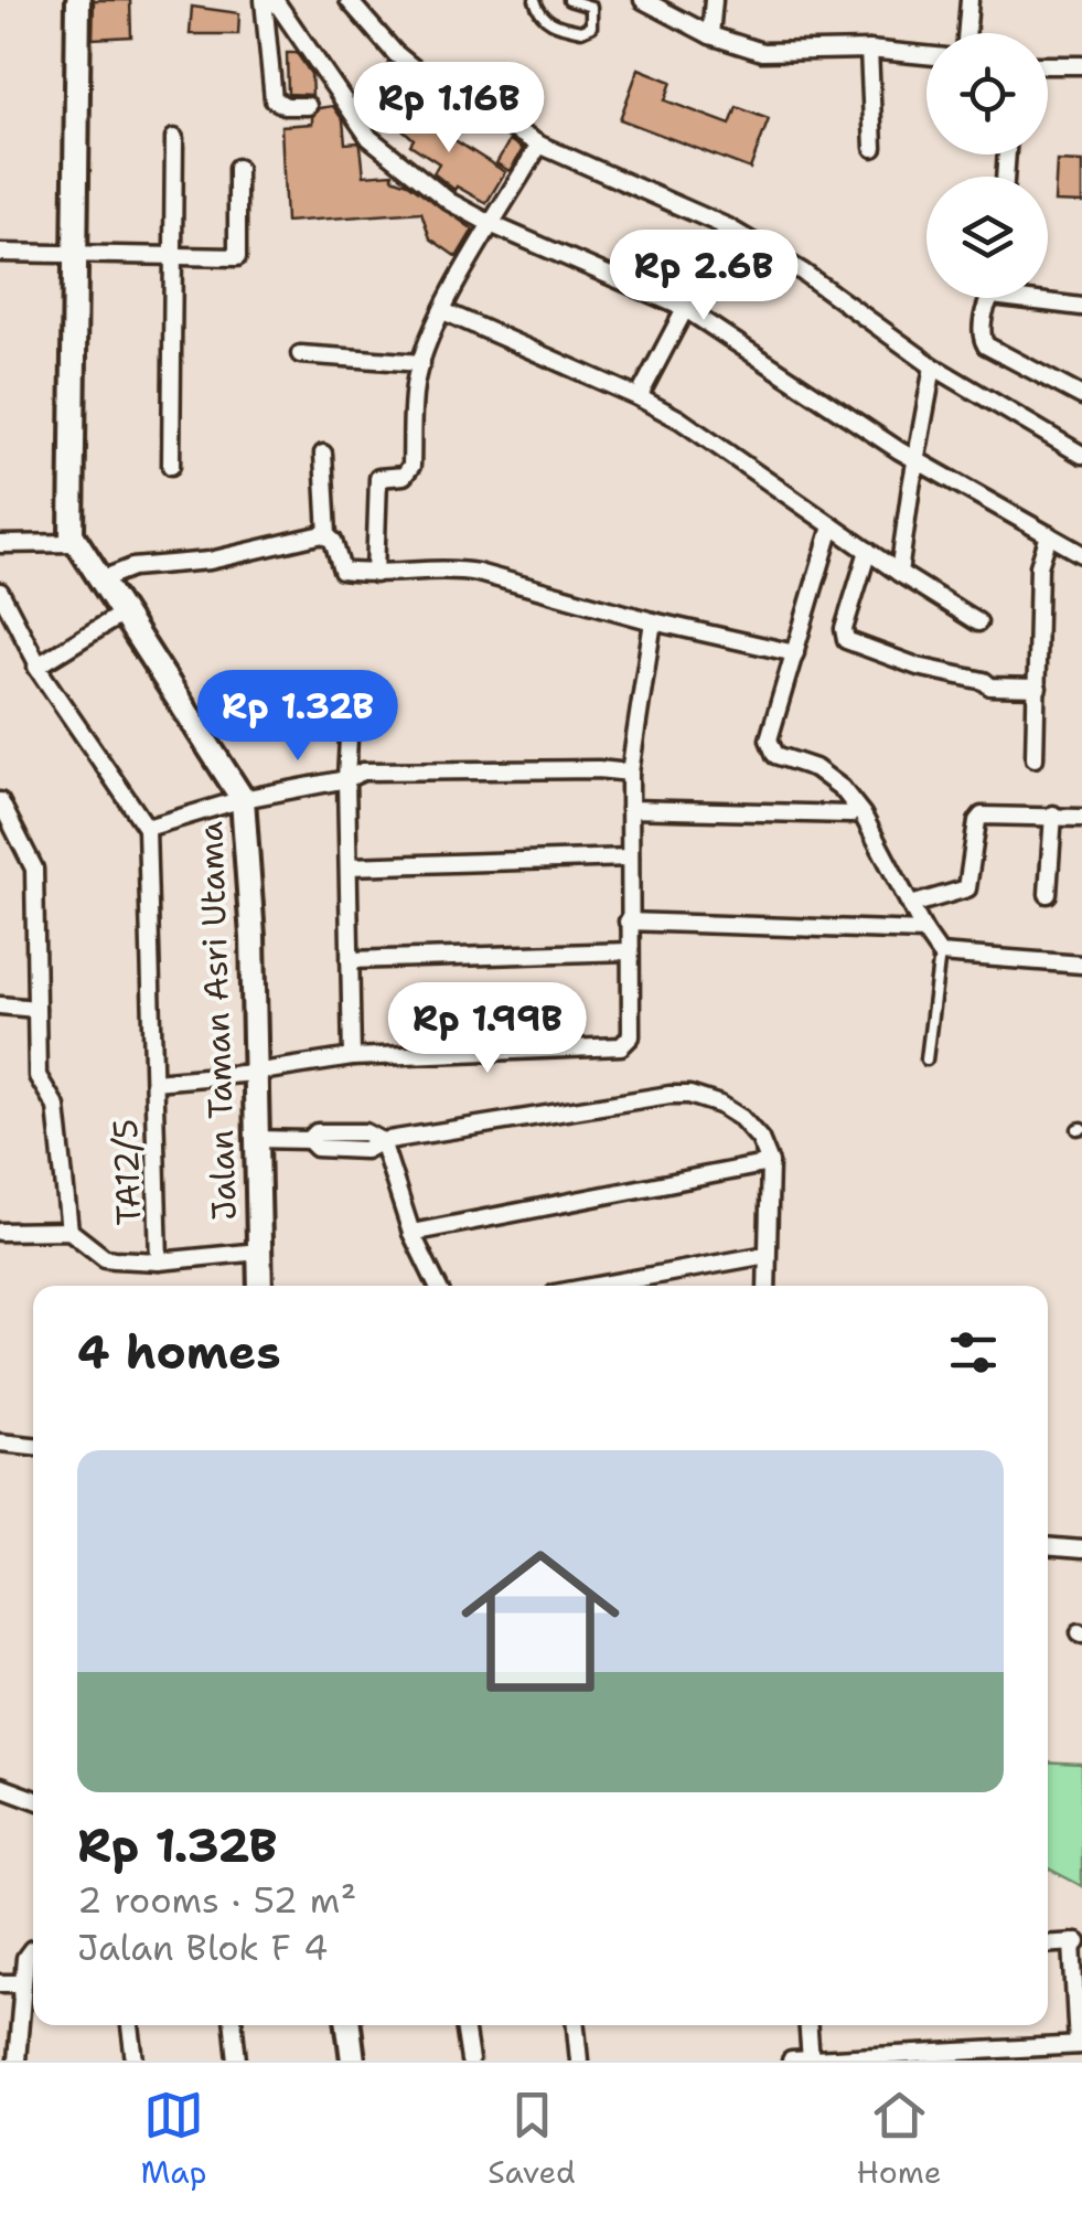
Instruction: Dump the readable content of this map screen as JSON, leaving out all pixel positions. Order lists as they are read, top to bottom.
{
  "streets": {
    "street": ["Jalan Taman Asri Utama", "TA12/5"]
  },
  "page": {
    "price": [
      "Rp 1.16B",
      "Rp 2.6B",
      "Rp 1.32B",
      "Rp 1.99B"
    ],
    "heading": "4 homes",
    "list": [
      {
        "name": "Rp 1.32B",
        "note": "2 rooms · 52 m² · Jalan Blok F 4"
      }
    ],
    "tabs": ["Map", "Saved", "Home"]
  }
}
